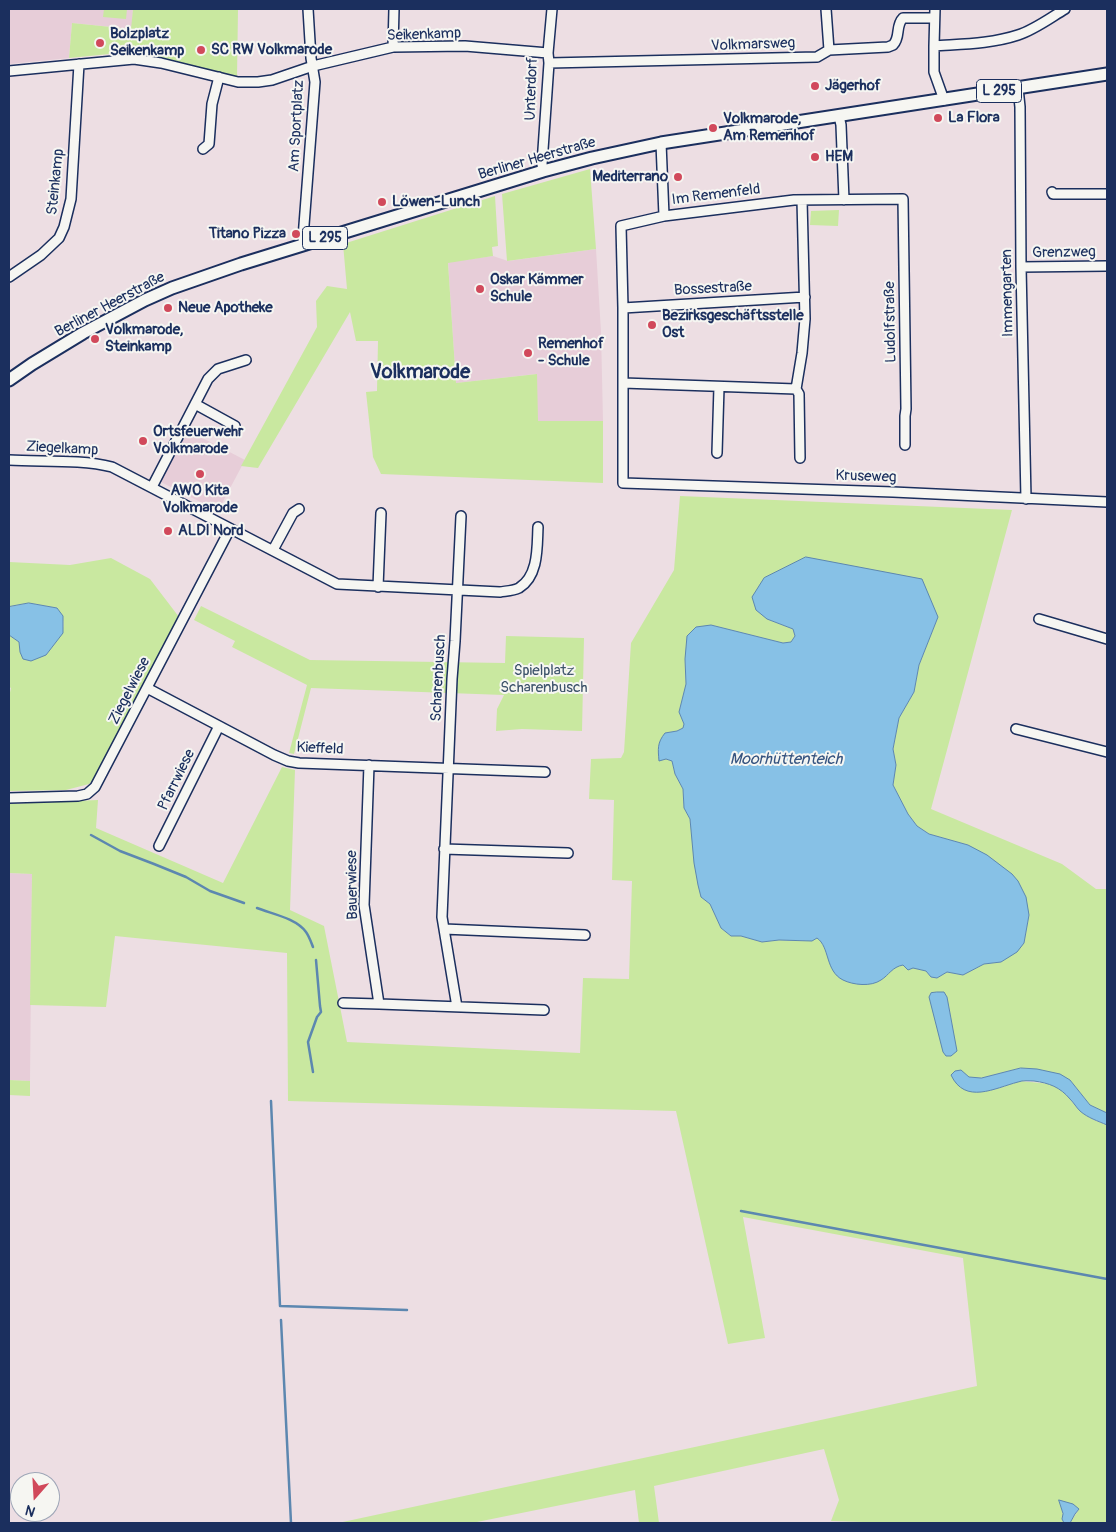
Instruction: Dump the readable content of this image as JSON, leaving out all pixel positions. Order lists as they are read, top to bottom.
{
  "streets": {
    "main road": ["L 295", "Berliner Heerstraße"],
    "street": [
      "Seikenkamp",
      "Volkmarsweg",
      "Unterdorf",
      "Am Sportplatz",
      "Steinkamp",
      "Im Remenfeld",
      "Grenzweg",
      "Bossestraße",
      "Immengarten",
      "Ludolfstraße",
      "Ziegelkamp",
      "Kruseweg",
      "Scharenbusch",
      "Ziegelwiese",
      "Kieffeld",
      "Pfarrwiese",
      "Bauerwiese"
    ]
  },
  "crossings": [
    ["Seikenkamp", "Unterdorf"],
    ["Seikenkamp", "Am Sportplatz"],
    ["Seikenkamp", "Steinkamp"],
    ["Volkmarsweg", "Unterdorf"],
    ["Unterdorf", "Berliner Heerstraße"],
    ["Am Sportplatz", "Berliner Heerstraße"],
    ["Berliner Heerstraße", "Im Remenfeld"],
    ["Berliner Heerstraße", "Immengarten"],
    ["Im Remenfeld", "Ludolfstraße"],
    ["Grenzweg", "Immengarten"],
    ["Immengarten", "Kruseweg"],
    ["Ziegelkamp", "Scharenbusch"],
    ["Ziegelkamp", "Ziegelwiese"],
    ["Scharenbusch", "Kieffeld"],
    ["Ziegelwiese", "Kieffeld"],
    ["Kieffeld", "Pfarrwiese"],
    ["Kieffeld", "Bauerwiese"]
  ],
  "districts": ["Volkmarode"],
  "water": ["Moorhüttenteich"],
  "parks": ["Spielplatz Scharenbusch"],
  "places": [
    "Bolzplatz Seikenkamp",
    "SC RW Volkmarode",
    "Jägerhof",
    "La Flora",
    "Volkmarode, Am Remenhof",
    "HEM",
    "Mediterrano",
    "Löwen-Lunch",
    "Titano Pizza",
    "Oskar Kämmer Schule",
    "Neue Apotheke",
    "Bezirksgeschäftsstelle Ost",
    "Volkmarode, Steinkamp",
    "Remenhof - Schule",
    "Ortsfeuerwehr Volkmarode",
    "AWO Kita Volkmarode",
    "ALDI Nord"
  ],
  "north": "bottom"
}
